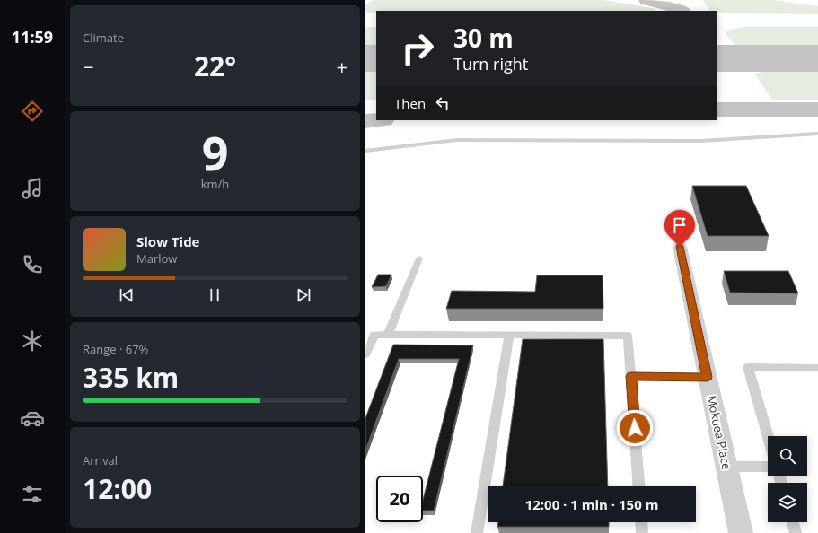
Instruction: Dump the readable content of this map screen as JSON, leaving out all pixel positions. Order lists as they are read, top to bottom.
{
  "streets": {
    "street": ["Mokuea Place"]
  },
  "page": {
    "tabs": "11:59",
    "tile": [
      "Climate",
      ["9", "km/h"],
      ["Range · 67%", "335 km"],
      ["Arrival", "12:00"]
    ],
    "turn": ["30 m", "Turn right"],
    "heat": ["−", "22°", "+"],
    "then": "Then",
    "song": ["Slow Tide", "Marlow"],
    "limit": "20",
    "trip": "12:00 · 1 min · 150 m"
  }
}
